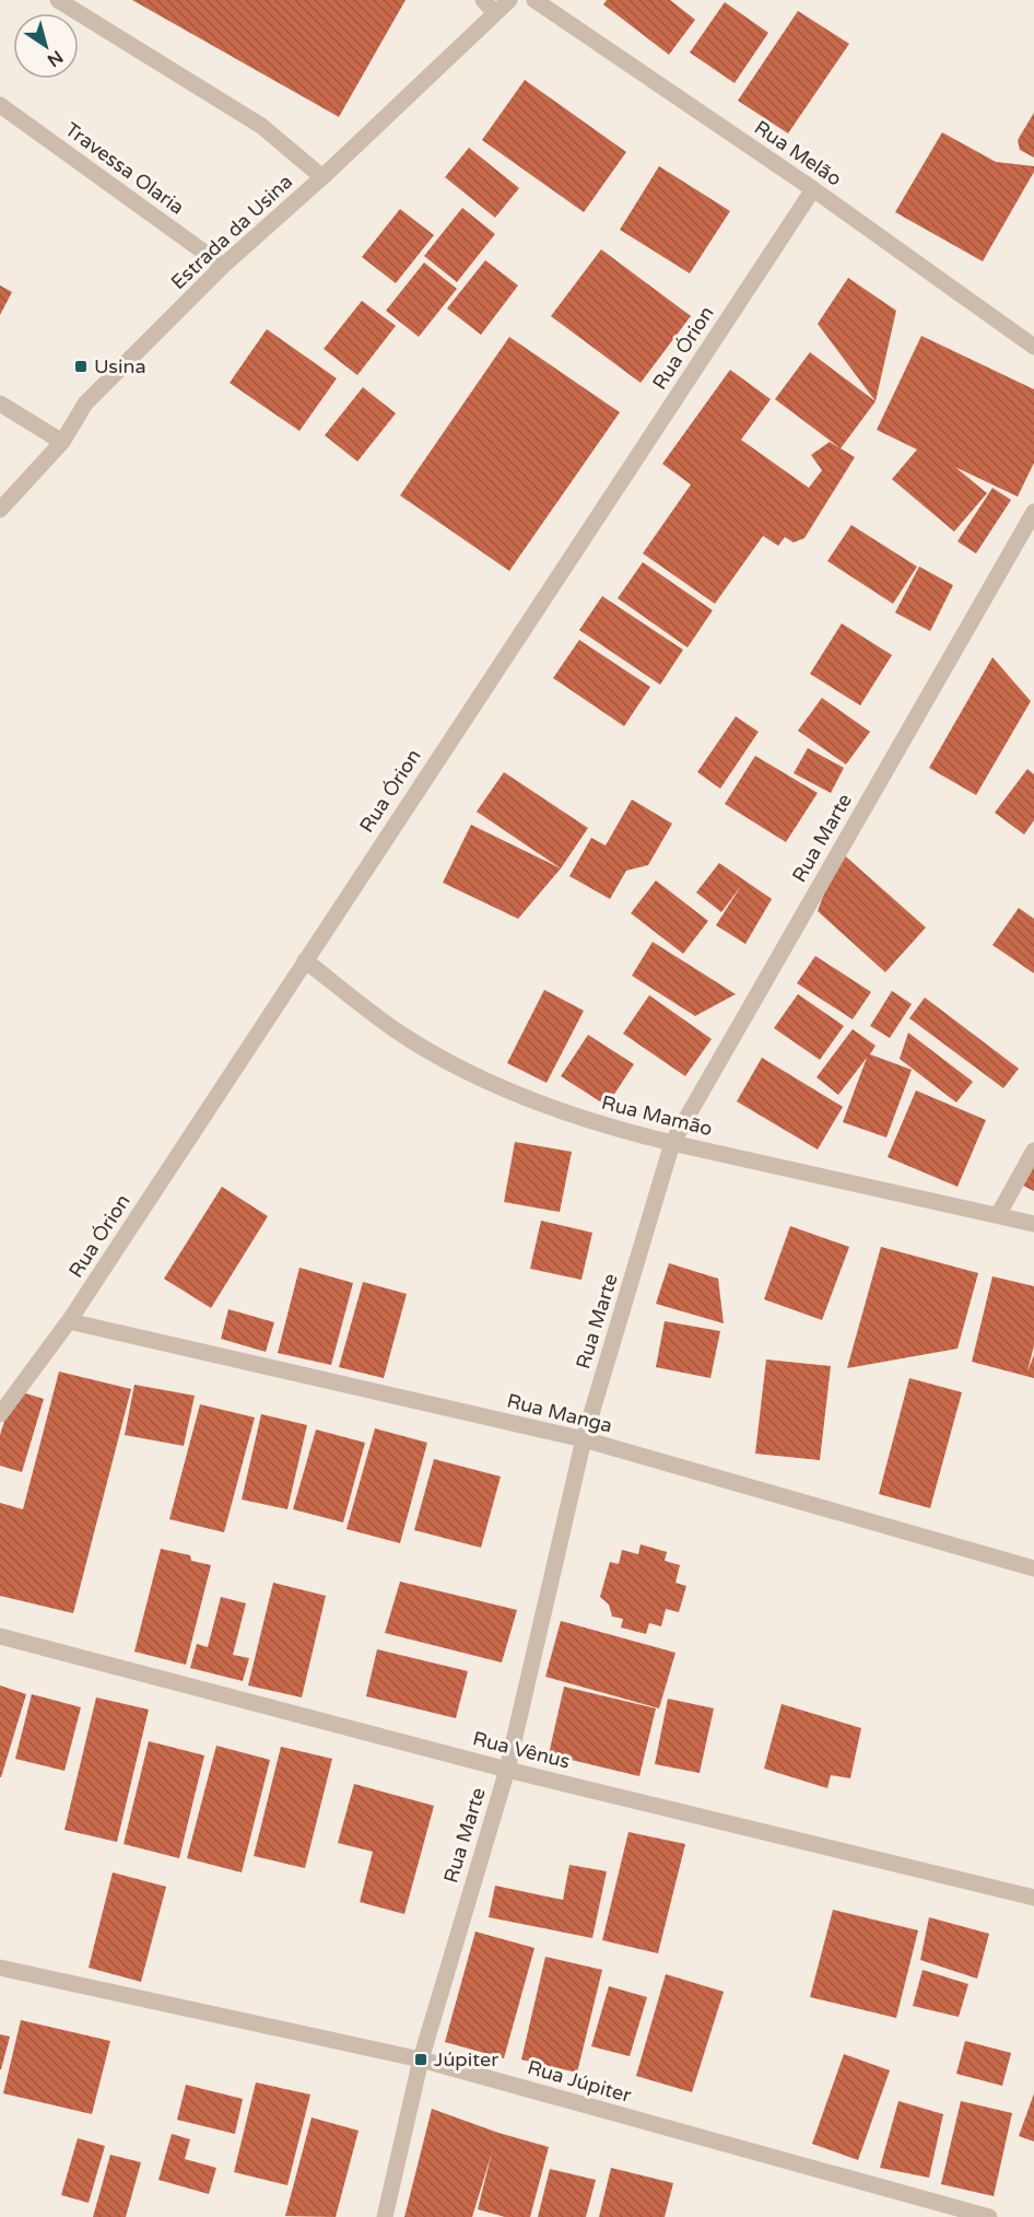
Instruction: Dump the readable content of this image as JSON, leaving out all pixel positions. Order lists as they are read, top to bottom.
{
  "streets": {
    "street": [
      "Rua Melão",
      "Travessa Olaria",
      "Estrada da Usina",
      "Rua Órion",
      "Rua Marte",
      "Rua Mamão",
      "Rua Manga",
      "Rua Vênus",
      "Rua Júpiter"
    ]
  },
  "crossings": [
    ["Rua Melão", "Rua Órion"],
    ["Travessa Olaria", "Estrada da Usina"],
    ["Rua Órion", "Rua Mamão"],
    ["Rua Órion", "Rua Manga"],
    ["Rua Marte", "Rua Mamão"],
    ["Rua Marte", "Rua Manga"],
    ["Rua Marte", "Rua Vênus"],
    ["Rua Marte", "Rua Júpiter"]
  ],
  "places": {
    "transit": ["Usina", "Júpiter"]
  },
  "north": "bottom right"
}
